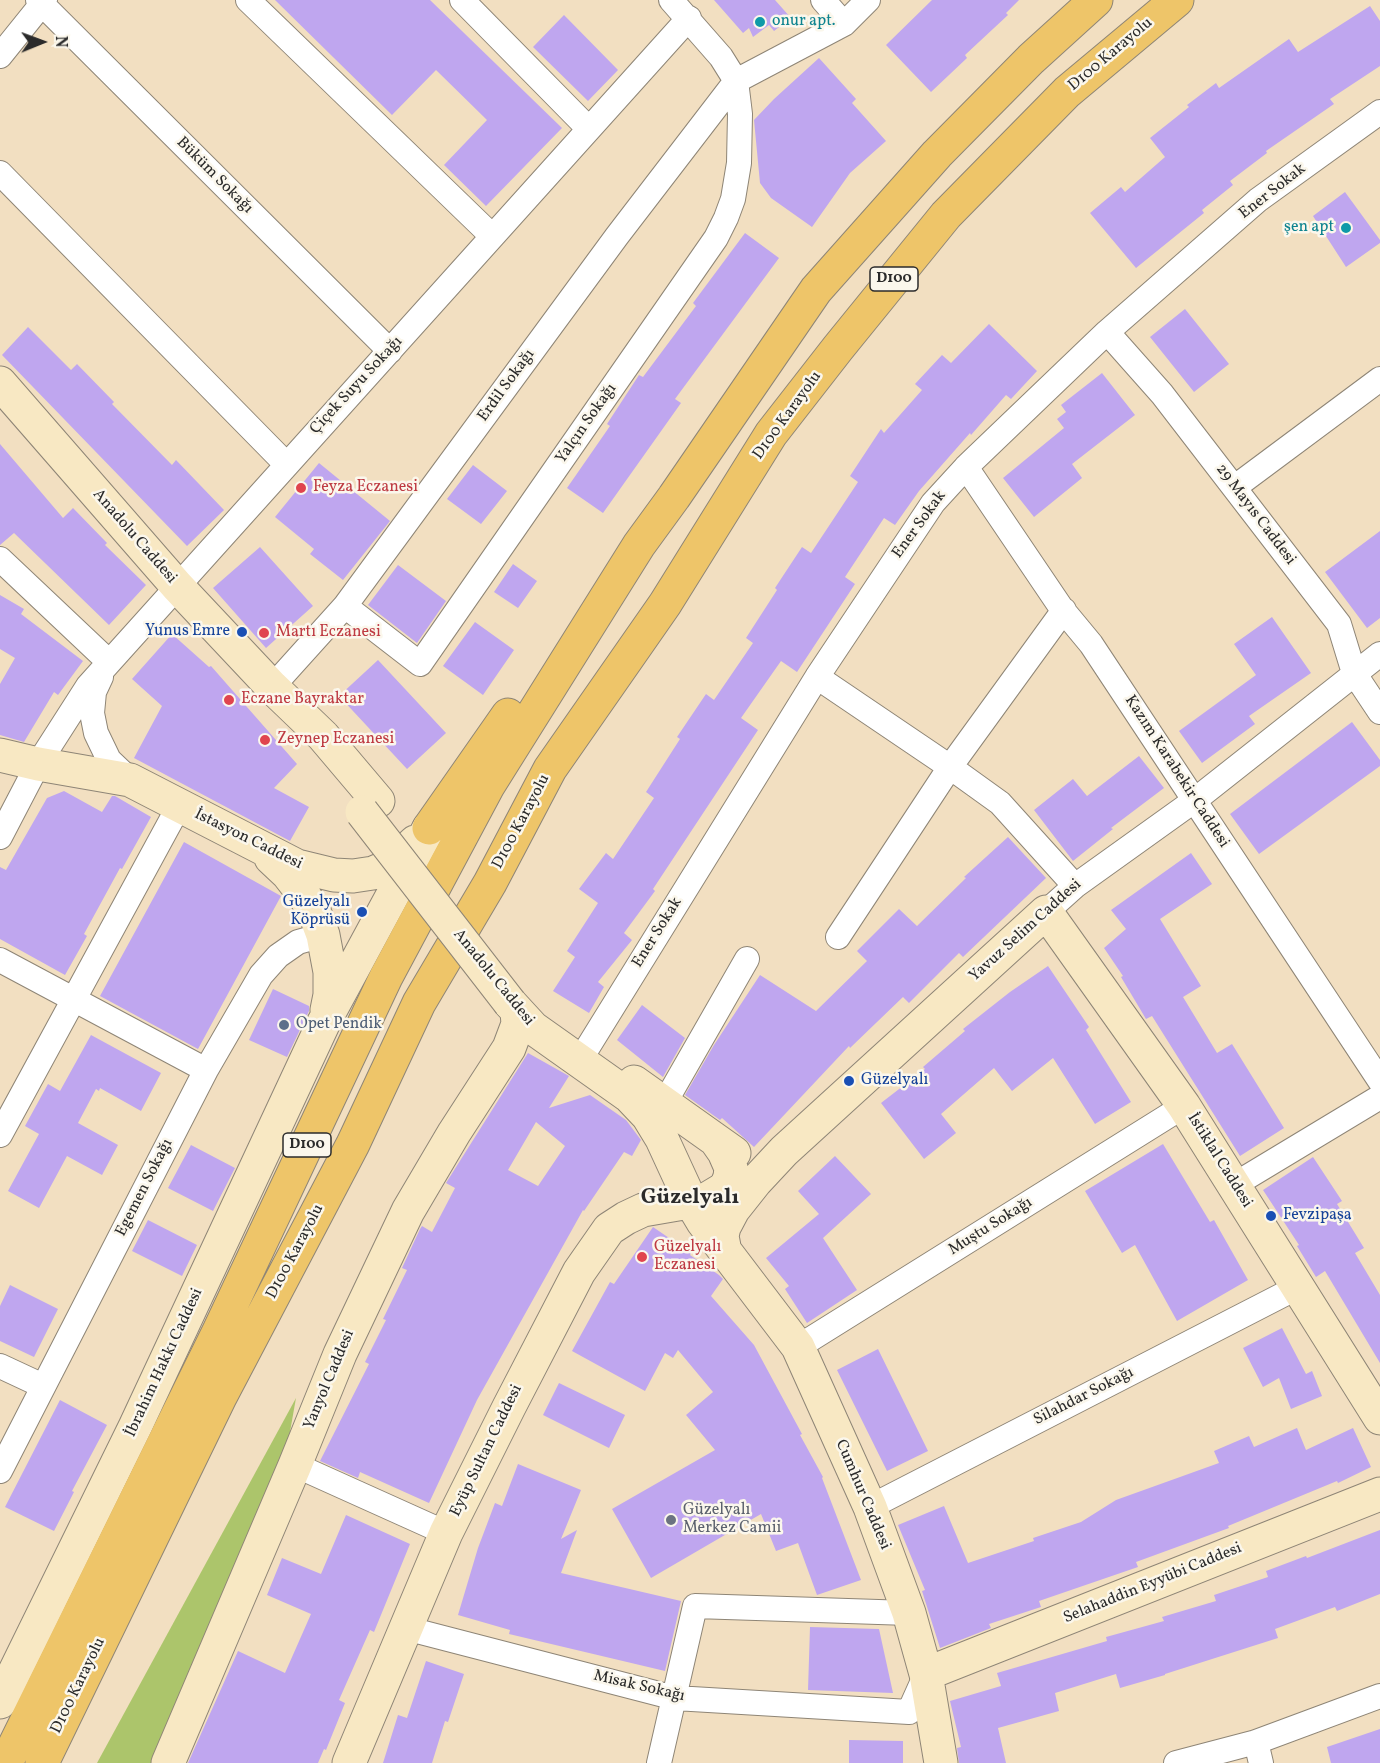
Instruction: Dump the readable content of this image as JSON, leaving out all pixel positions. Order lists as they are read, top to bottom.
{
  "streets": {
    "highway": ["D100 Karayolu", "D100"],
    "street": [
      "Büküm Sokağı",
      "Ener Sokak",
      "Çiçek Suyu Sokağı",
      "Erdil Sokağı",
      "Yalçın Sokağı",
      "29 Mayıs Caddesi",
      "Anadolu Caddesi",
      "Kazım Karabekir Caddesi",
      "İstasyon Caddesi",
      "Yavuz Selim Caddesi",
      "İstiklal Caddesi",
      "Egemen Sokağı",
      "Muştu Sokağı",
      "İbrahim Hakkı Caddesi",
      "Yanyol Caddesi",
      "Silahdar Sokağı",
      "Eyüp Sultan Caddesi",
      "Cumhur Caddesi",
      "Selahaddin Eyyübi Caddesi",
      "Misak Sokağı"
    ]
  },
  "crossings": [
    ["Büküm Sokağı", "Çiçek Suyu Sokağı"],
    ["Ener Sokak", "29 Mayıs Caddesi"],
    ["Ener Sokak", "Anadolu Caddesi"],
    ["Ener Sokak", "Kazım Karabekir Caddesi"],
    ["Çiçek Suyu Sokağı", "Anadolu Caddesi"],
    ["Çiçek Suyu Sokağı", "İstasyon Caddesi"],
    ["Erdil Sokağı", "Yalçın Sokağı"],
    ["Erdil Sokağı", "Anadolu Caddesi"],
    ["29 Mayıs Caddesi", "Yavuz Selim Caddesi"],
    ["Anadolu Caddesi", "Yavuz Selim Caddesi"],
    ["Anadolu Caddesi", "Yanyol Caddesi"],
    ["Anadolu Caddesi", "Eyüp Sultan Caddesi"],
    ["Anadolu Caddesi", "Cumhur Caddesi"],
    ["Kazım Karabekir Caddesi", "Yavuz Selim Caddesi"],
    ["Yavuz Selim Caddesi", "İstiklal Caddesi"],
    ["Yavuz Selim Caddesi", "Cumhur Caddesi"],
    ["İstiklal Caddesi", "Muştu Sokağı"],
    ["İstiklal Caddesi", "Silahdar Sokağı"],
    ["Muştu Sokağı", "Cumhur Caddesi"],
    ["Silahdar Sokağı", "Cumhur Caddesi"],
    ["Eyüp Sultan Caddesi", "Misak Sokağı"],
    ["Cumhur Caddesi", "Selahaddin Eyyübi Caddesi"],
    ["Cumhur Caddesi", "Misak Sokağı"],
    ["Selahaddin Eyyübi Caddesi", "Misak Sokağı"]
  ],
  "districts": ["Güzelyalı"],
  "places": [
    "onur apt.",
    "şen apt",
    "Feyza Eczanesi",
    "Yunus Emre",
    "Martı Eczanesi",
    "Eczane Bayraktar",
    "Zeynep Eczanesi",
    "Güzelyalı Köprüsü",
    "Opet Pendik",
    "Güzelyalı",
    "Fevzipaşa",
    "Güzelyalı Eczanesi",
    "Güzelyalı Merkez Camii"
  ],
  "north": "right"
}
